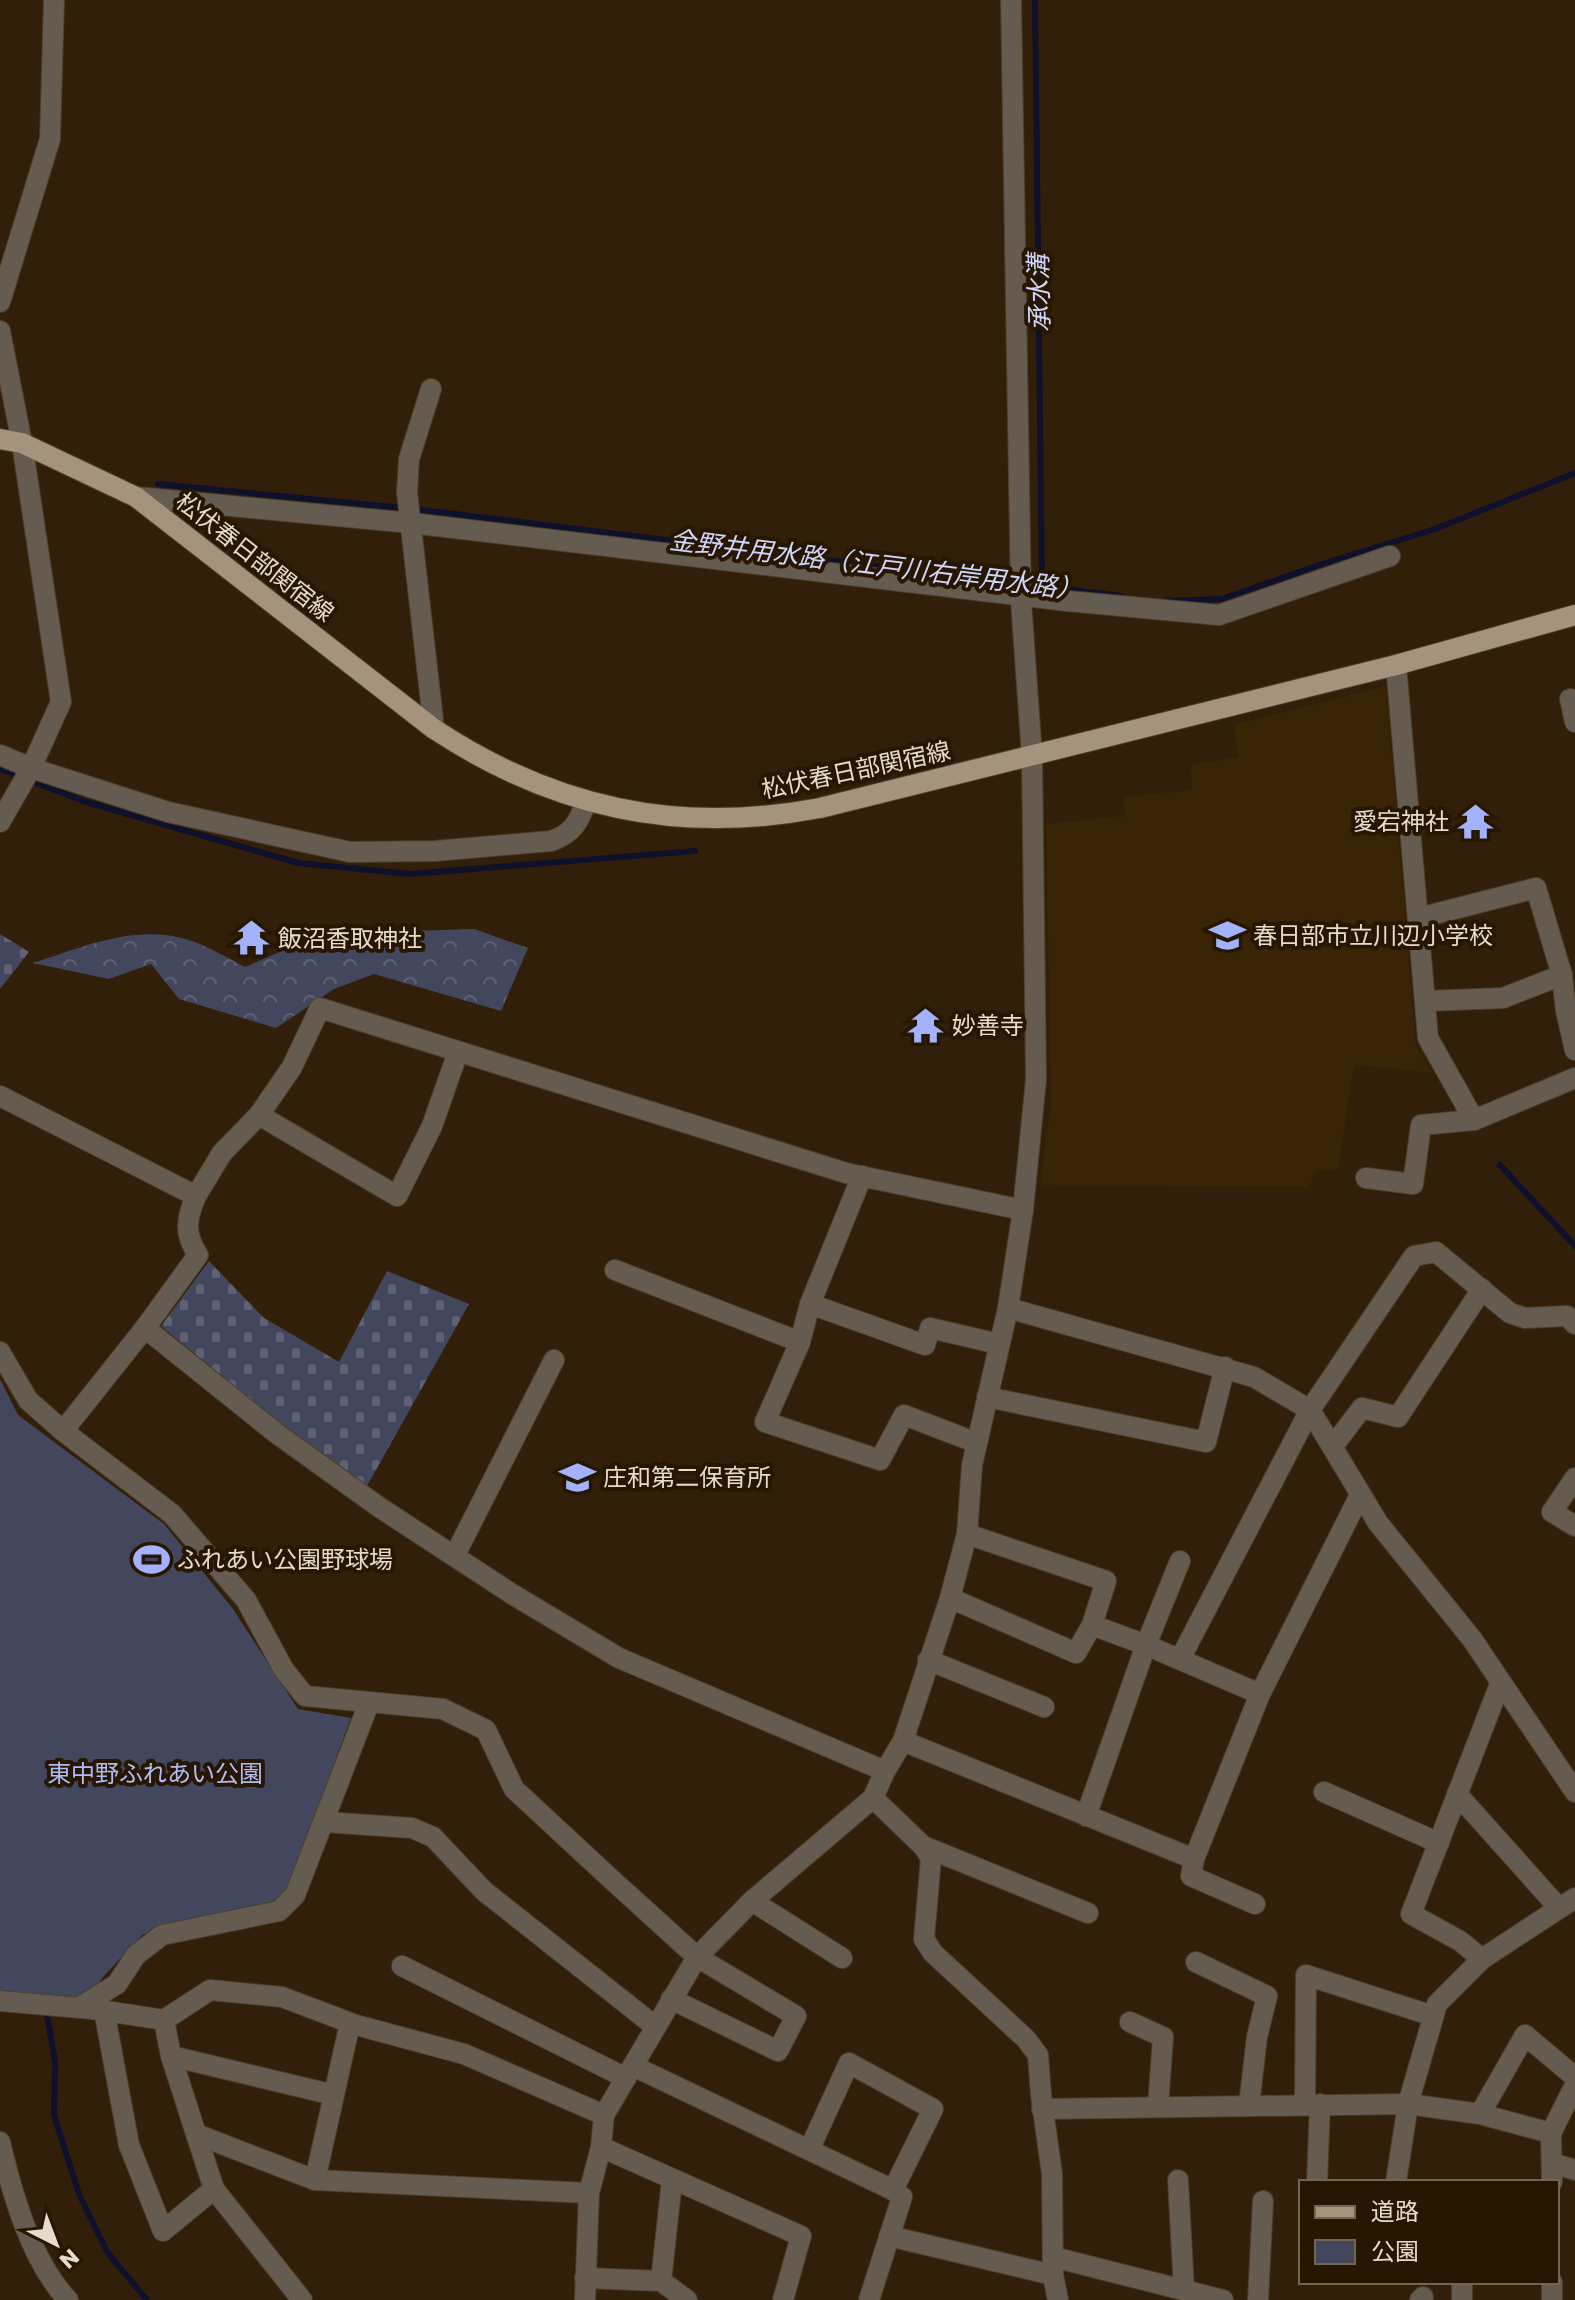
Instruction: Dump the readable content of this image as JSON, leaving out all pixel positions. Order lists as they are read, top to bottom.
{
  "streets": {
    "main road": ["松伏春日部関宿線"]
  },
  "water": ["承水溝", "金野井用水路（江戸川右岸用水路）"],
  "parks": ["東中野ふれあい公園"],
  "places": {
    "temple": ["愛宕神社", "飯沼香取神社", "妙善寺"],
    "school or university": ["春日部市立川辺小学校", "庄和第二保育所"],
    "sports": ["ふれあい公園野球場"]
  },
  "legend": ["道路", "公園"],
  "north": "bottom right"
}
